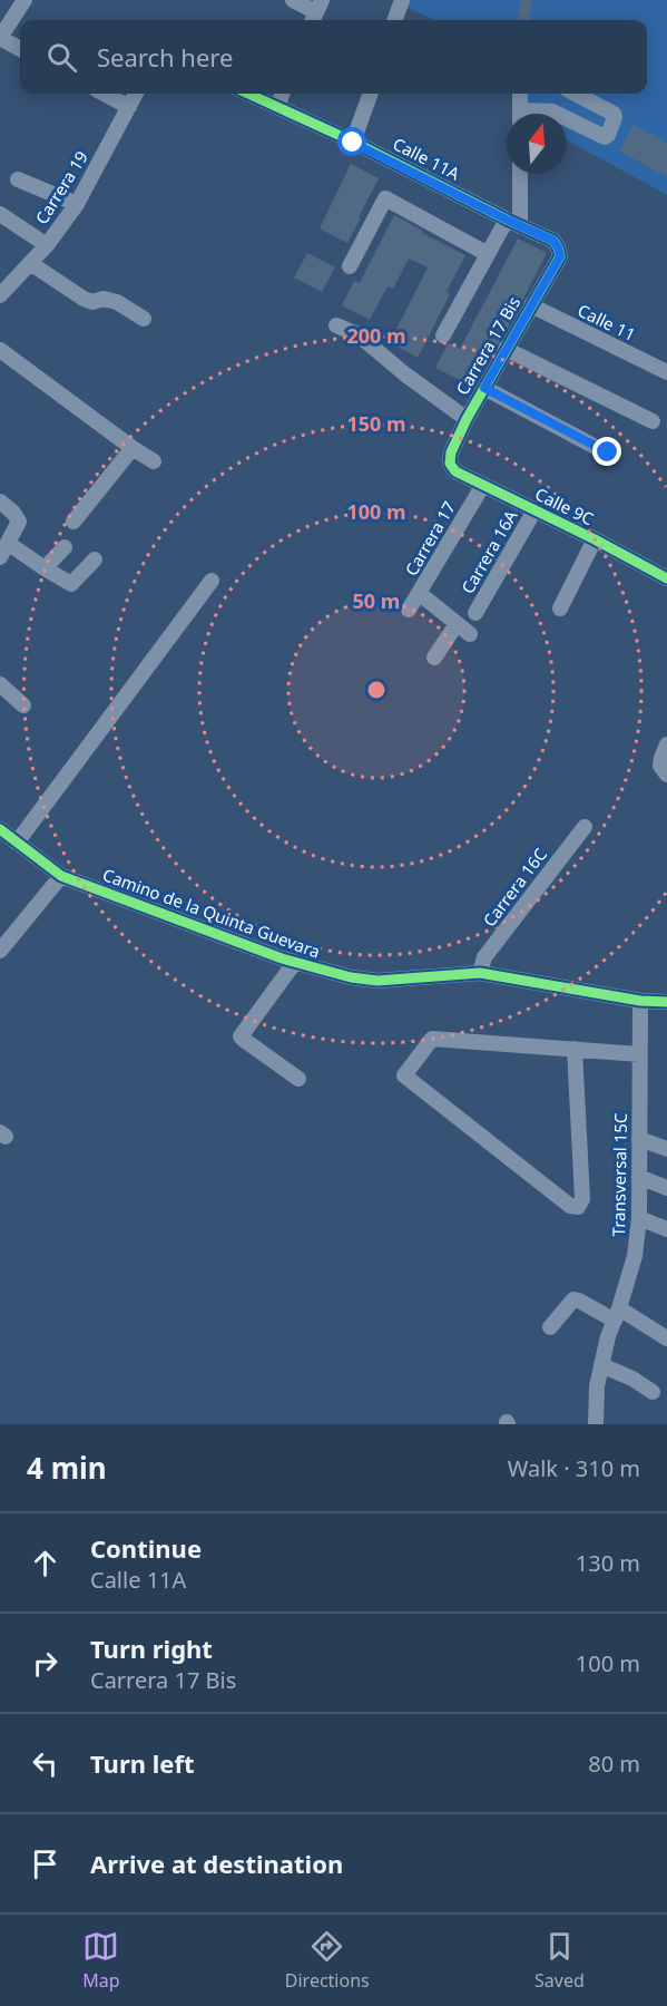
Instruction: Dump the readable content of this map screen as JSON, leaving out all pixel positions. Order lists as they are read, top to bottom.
{
  "streets": {
    "street": [
      "Calle 11A",
      "Carrera 19",
      "Calle 11",
      "Carrera 17 Bis",
      "Calle 9C",
      "Carrera 17",
      "Carrera 16A",
      "Carrera 16C",
      "Camino de la Quinta Guevara",
      "Transversal 15C"
    ]
  },
  "crossings": [
    ["Calle 11A", "Carrera 17 Bis"],
    ["Calle 11", "Carrera 17 Bis"],
    ["Carrera 17 Bis", "Calle 9C"],
    ["Calle 9C", "Carrera 17"],
    ["Calle 9C", "Carrera 16A"],
    ["Carrera 16C", "Camino de la Quinta Guevara"],
    ["Camino de la Quinta Guevara", "Transversal 15C"]
  ],
  "north": "top",
  "page": {
    "search": "Search here",
    "heading": ["4 min", "Walk · 310 m"],
    "list": [
      ["Continue", "Calle 11A", "130 m"],
      ["Turn right", "Carrera 17 Bis", "100 m"],
      ["Turn left", "80 m"],
      "Arrive at destination"
    ],
    "nav": ["Map", "Directions", "Saved"]
  },
  "rings": [
    "200 m",
    "150 m",
    "100 m",
    "50 m"
  ]
}
